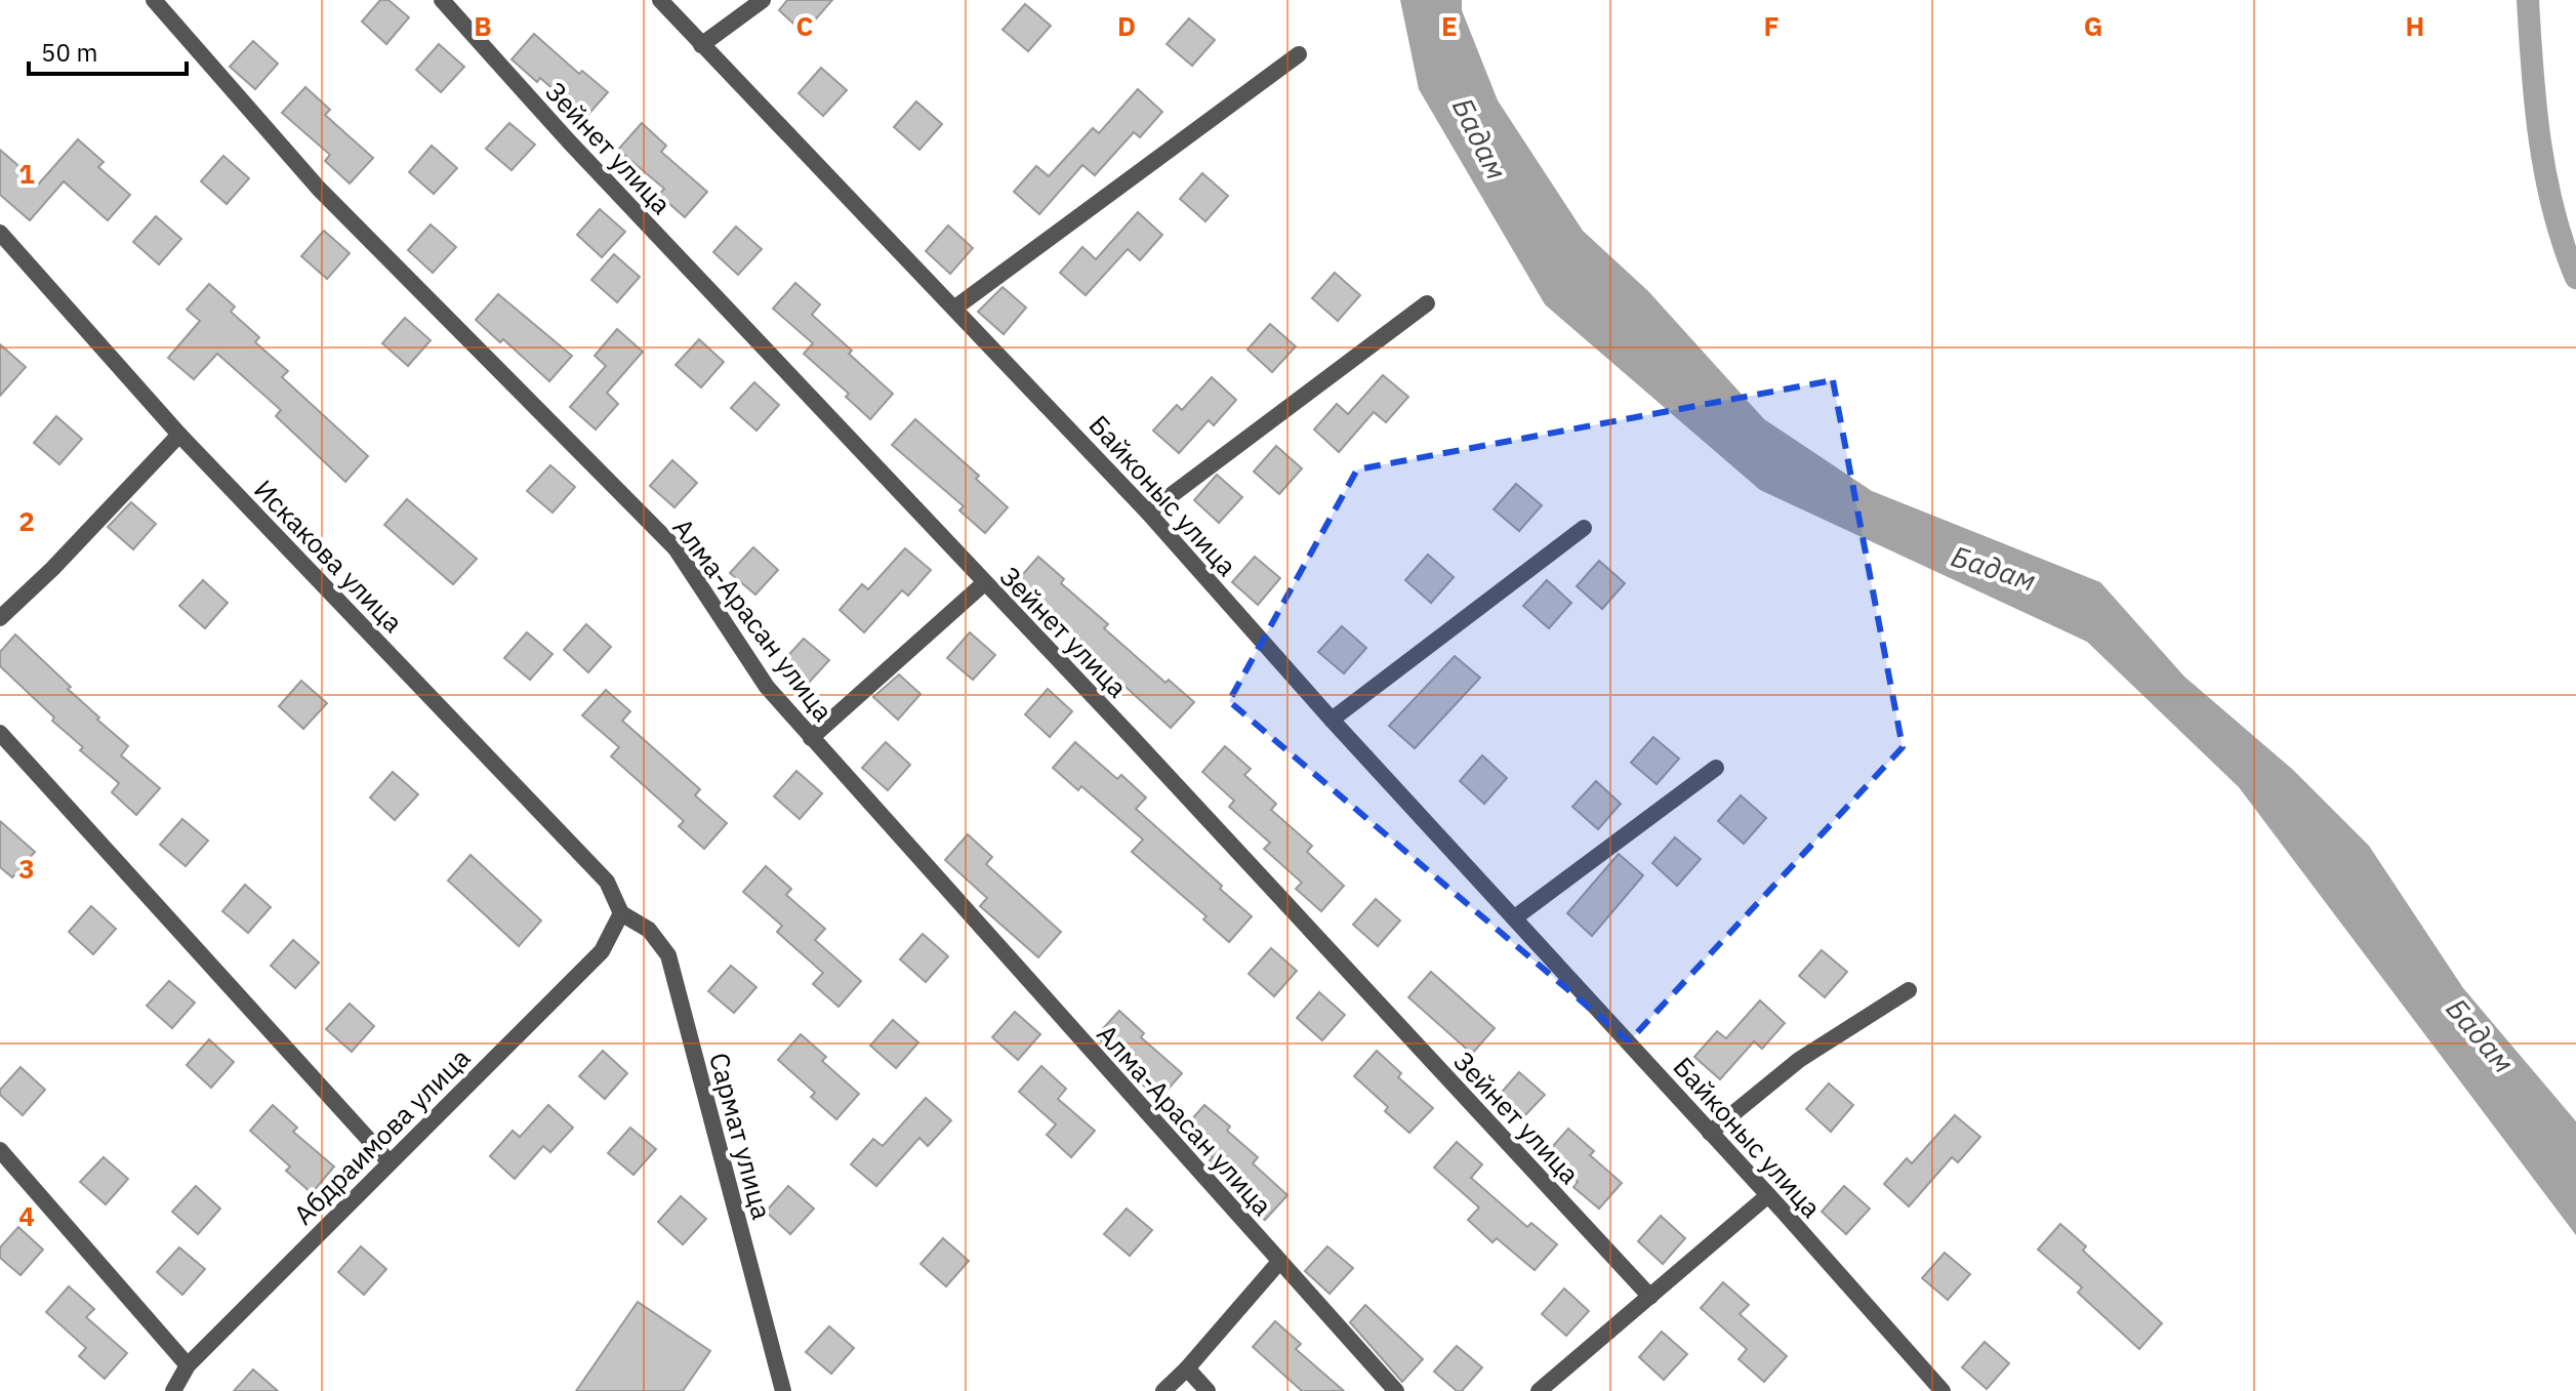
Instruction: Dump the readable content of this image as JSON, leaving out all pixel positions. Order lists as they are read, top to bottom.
{
  "streets": {
    "street": [
      "Зейнет улица",
      "Байконыс улица",
      "Искакова улица",
      "Алма-Арасан улица",
      "Абдраимова улица",
      "Сармат улица"
    ]
  },
  "crossings": [
    ["Искакова улица", "Абдраимова улица"],
    ["Искакова улица", "Сармат улица"],
    ["Абдраимова улица", "Сармат улица"]
  ],
  "water": ["Бадам"],
  "scale_bar": "50 m",
  "grid": {
    "columns": [
      "B",
      "C",
      "D",
      "E",
      "F",
      "G",
      "H"
    ],
    "rows": [
      "1",
      "2",
      "3",
      "4"
    ]
  }
}
